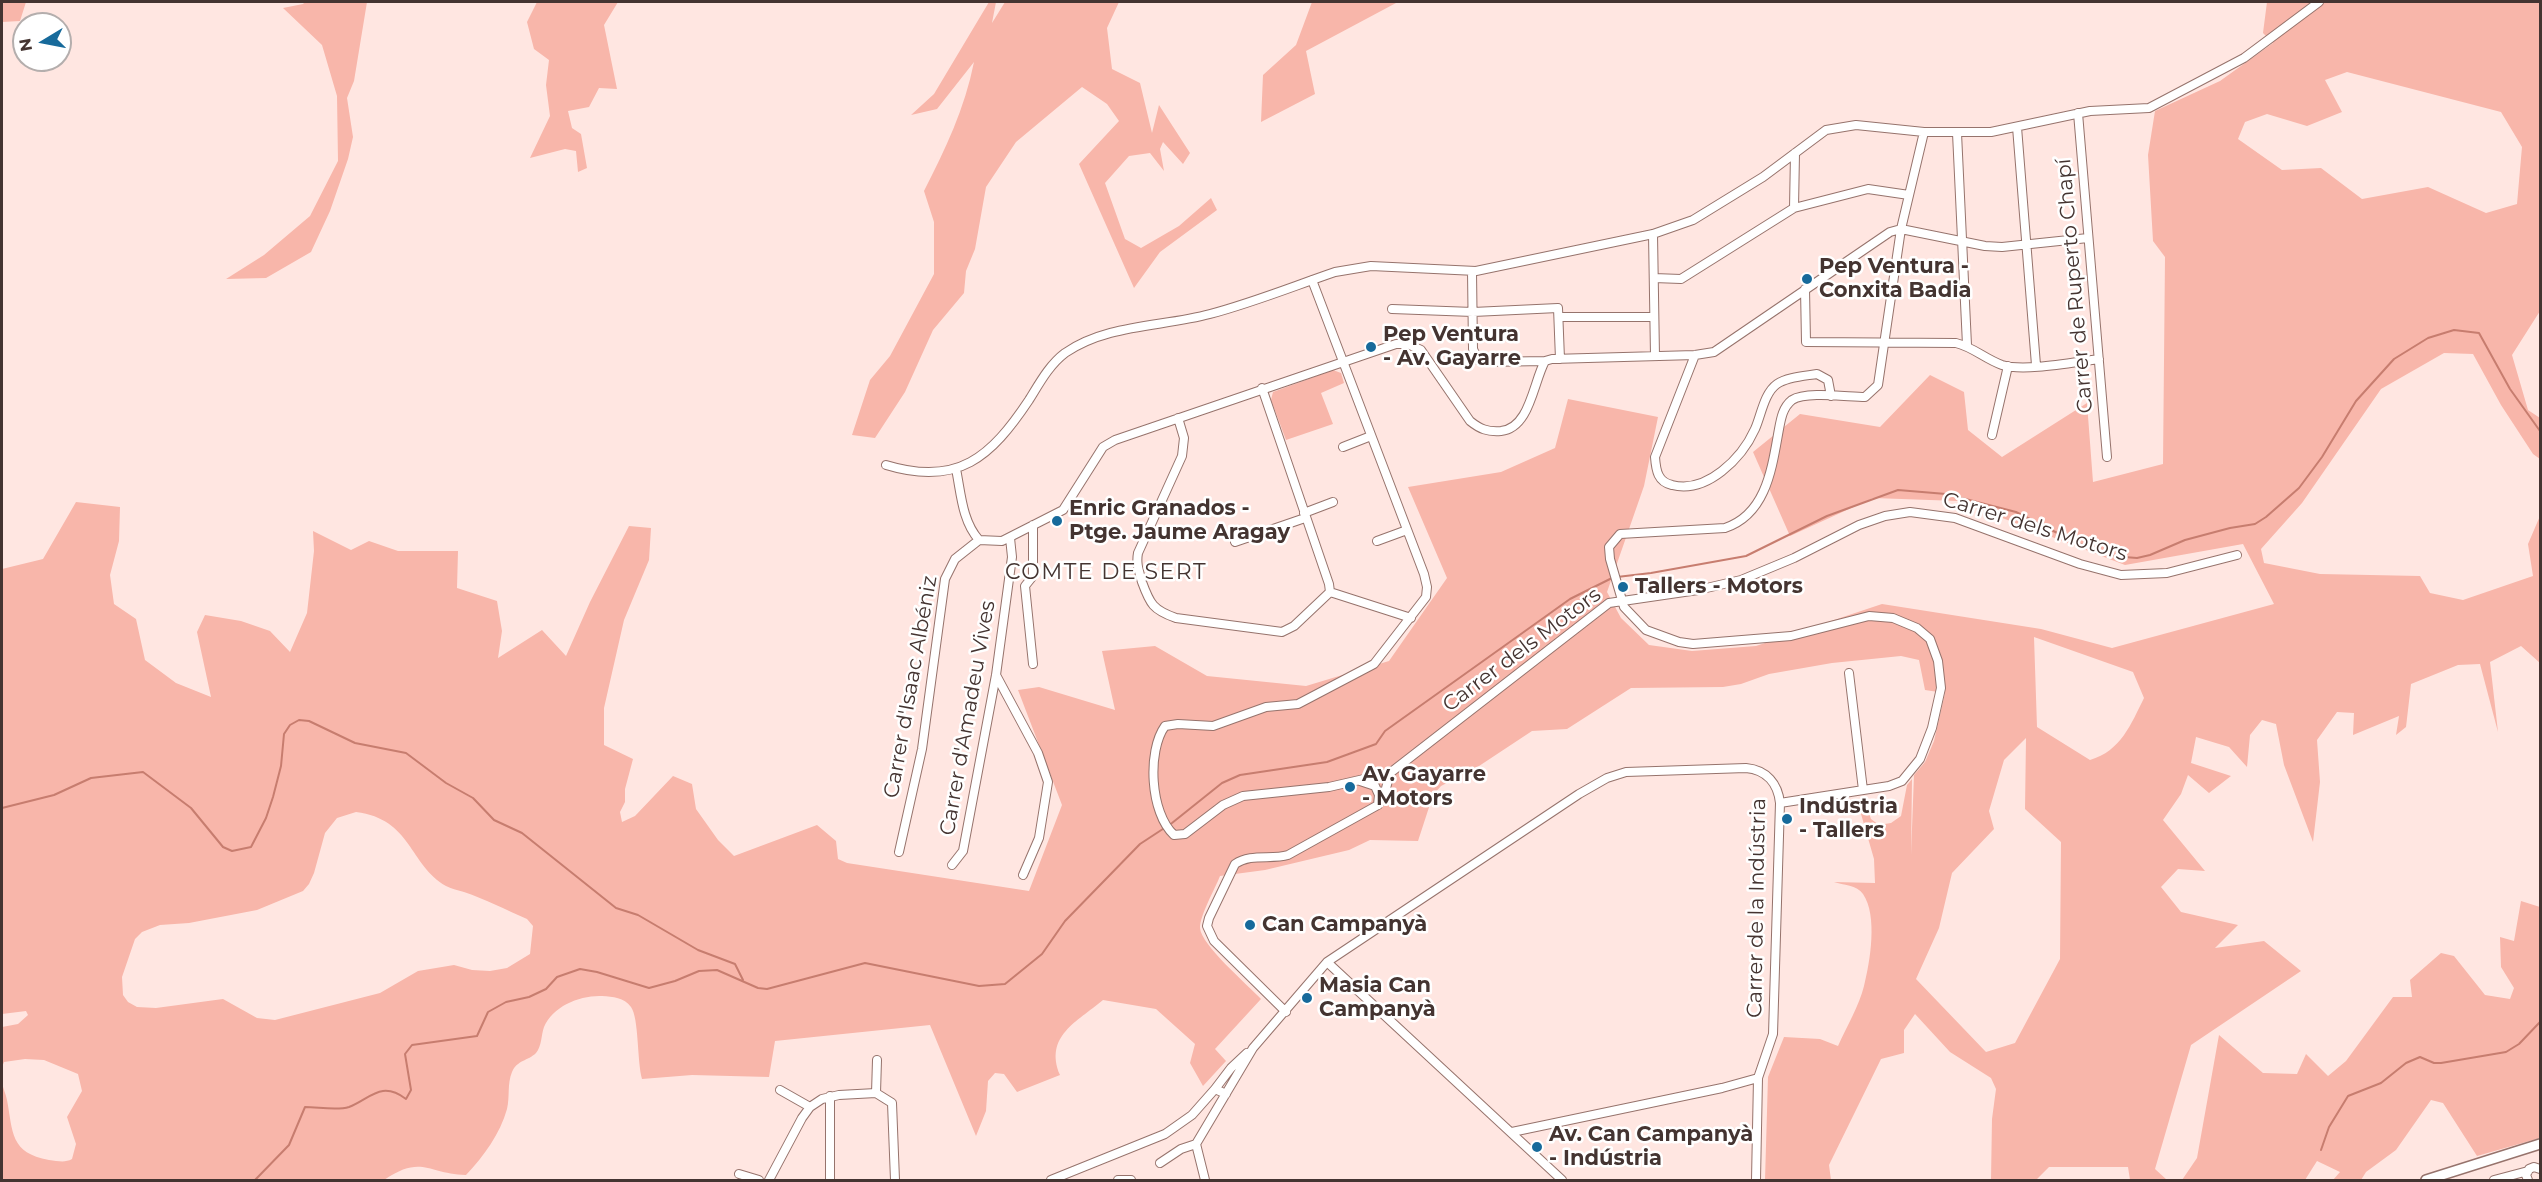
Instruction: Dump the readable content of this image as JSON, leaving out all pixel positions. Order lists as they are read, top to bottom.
{
  "streets": {
    "street": [
      "Carrer de Ruperto Chapí",
      "Carrer dels Motors",
      "Carrer d'Isaac Albéniz",
      "Carrer d'Amadeu Vives",
      "Carrer de la Indústria"
    ]
  },
  "districts": ["COMTE DE SERT"],
  "places": [
    "Pep Ventura - Conxita Badia",
    "Pep Ventura - Av. Gayarre",
    "Enric Granados - Ptge. Jaume Aragay",
    "Tallers - Motors",
    "Av. Gayarre - Motors",
    "Indústria - Tallers",
    "Can Campanyà",
    "Masia Can Campanyà",
    "Av. Can Campanyà - Indústria"
  ],
  "north": "left"
}
